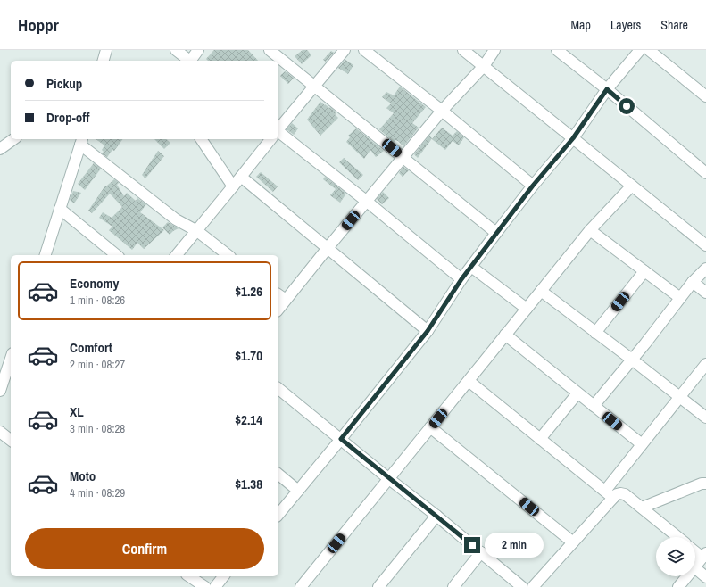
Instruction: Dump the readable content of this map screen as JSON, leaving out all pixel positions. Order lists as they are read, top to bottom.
{
  "page": {
    "header": "Hoppr",
    "nav": ["Map", "Layers", "Share"],
    "banner": ["Pickup", "Drop-off"],
    "list": [
      {
        "name": "Economy",
        "note": "1 min · 08:26",
        "value": "$1.26"
      },
      {
        "name": "Comfort",
        "note": "2 min · 08:27",
        "value": "$1.70"
      },
      {
        "name": "XL",
        "note": "3 min · 08:28",
        "value": "$2.14"
      },
      {
        "name": "Moto",
        "note": "4 min · 08:29",
        "value": "$1.38"
      }
    ],
    "buttons": "Confirm",
    "bubble": "2 min"
  }
}
